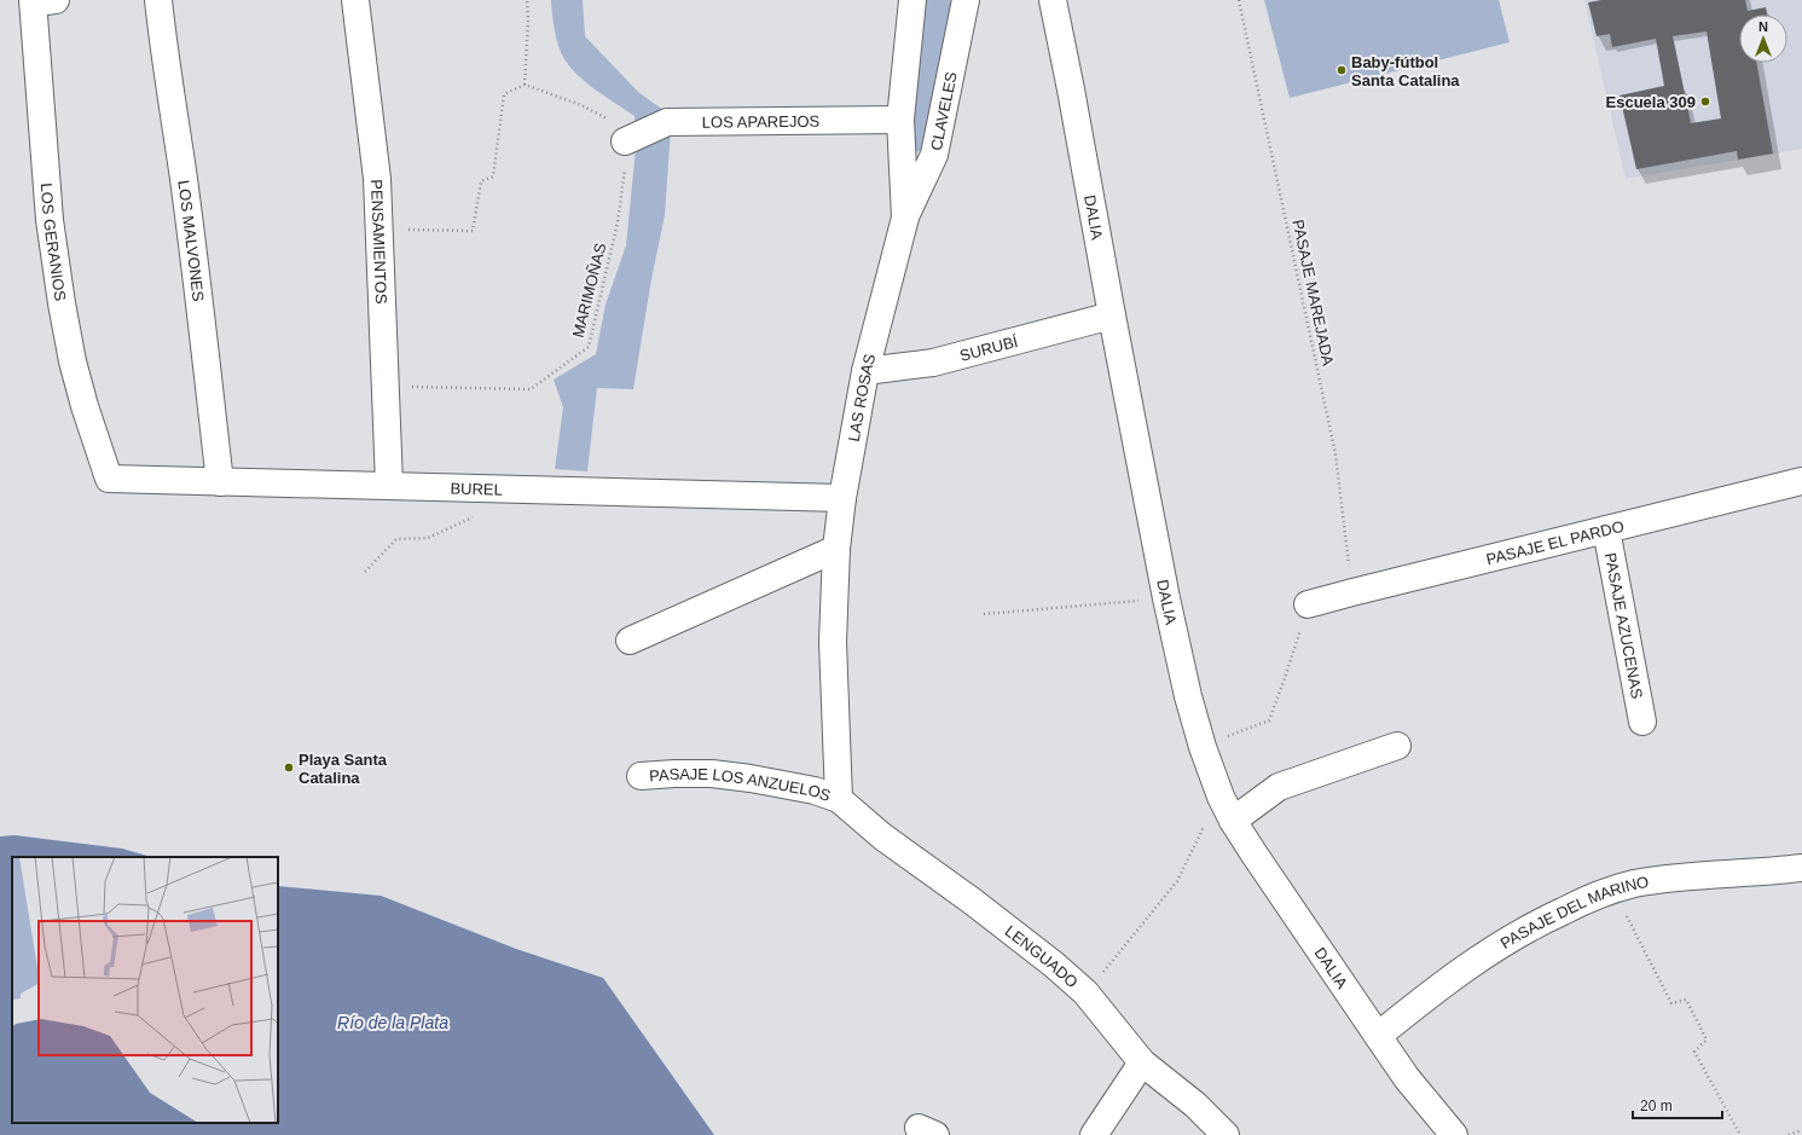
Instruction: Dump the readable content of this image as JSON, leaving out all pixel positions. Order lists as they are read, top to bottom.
{
  "streets": {
    "street": [
      "CLAVELES",
      "LOS APAREJOS",
      "DALIA",
      "LOS MALVONES",
      "LOS GERANIOS",
      "PENSAMIENTOS",
      "SURUBÍ",
      "LAS ROSAS",
      "BUREL",
      "PASAJE EL PARDO",
      "PASAJE AZUCENAS",
      "PASAJE LOS ANZUELOS",
      "PASAJE DEL MARINO",
      "LENGUADO"
    ],
    "path": ["MARIMOÑAS", "PASAJE MAREJADA"]
  },
  "crossings": [
    ["CLAVELES", "LAS ROSAS"],
    ["LOS APAREJOS", "MARIMOÑAS"],
    ["LOS APAREJOS", "LAS ROSAS"],
    ["DALIA", "SURUBÍ"],
    ["DALIA", "PASAJE DEL MARINO"],
    ["LOS MALVONES", "BUREL"],
    ["LOS GERANIOS", "BUREL"],
    ["PENSAMIENTOS", "MARIMOÑAS"],
    ["PENSAMIENTOS", "BUREL"],
    ["PASAJE MAREJADA", "PASAJE EL PARDO"],
    ["SURUBÍ", "LAS ROSAS"],
    ["LAS ROSAS", "BUREL"],
    ["LAS ROSAS", "PASAJE LOS ANZUELOS"],
    ["LAS ROSAS", "LENGUADO"],
    ["PASAJE EL PARDO", "PASAJE AZUCENAS"],
    ["PASAJE LOS ANZUELOS", "LENGUADO"]
  ],
  "water": ["Río de la Plata"],
  "places": ["Baby-fútbol Santa Catalina", "Escuela 309", "Playa Santa Catalina"],
  "scale_bar": "20 m",
  "north": "top"
}
